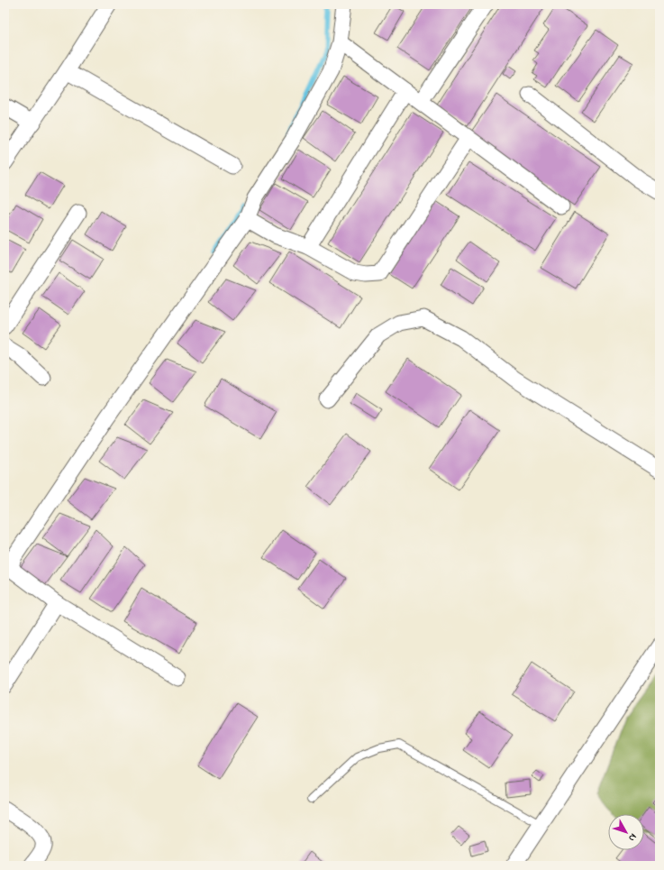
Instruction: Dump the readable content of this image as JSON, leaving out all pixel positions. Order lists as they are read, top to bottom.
{
  "north": "bottom right"
}
